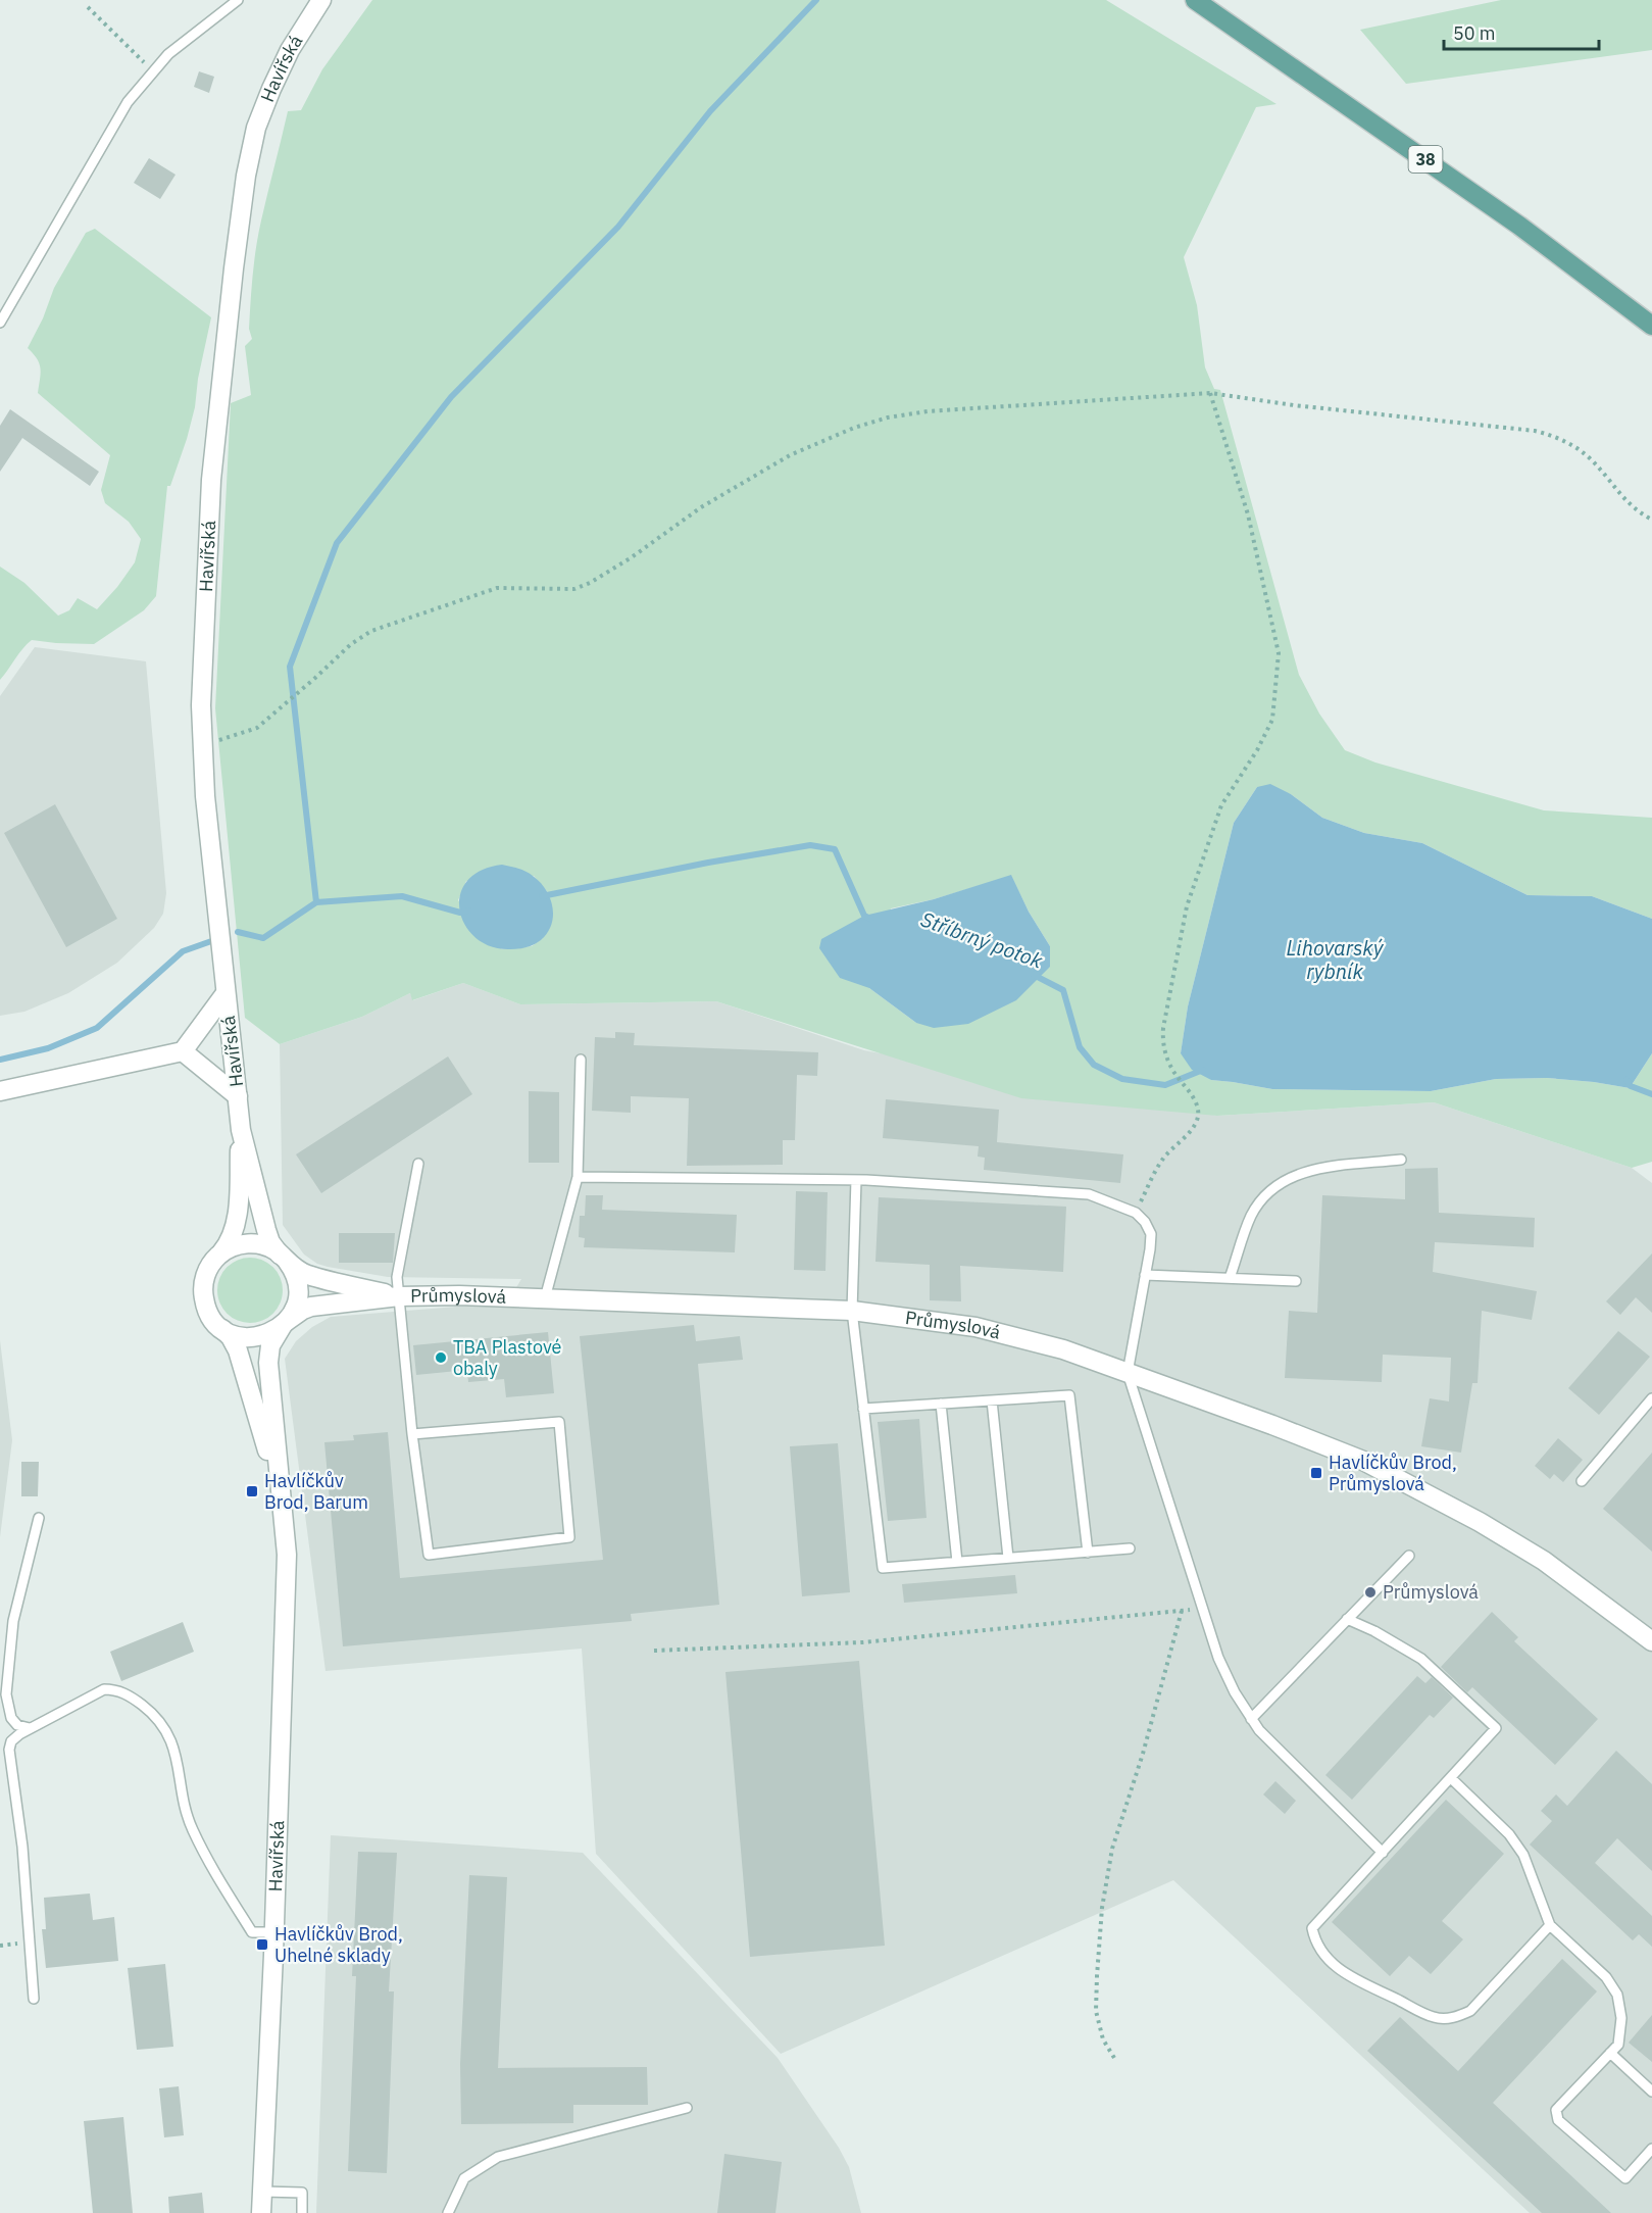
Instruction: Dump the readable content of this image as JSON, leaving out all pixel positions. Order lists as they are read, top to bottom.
{
  "streets": {
    "main road": ["38"],
    "street": ["Havířská", "Průmyslová"]
  },
  "crossings": [
    ["Havířská", "Průmyslová"]
  ],
  "water": ["Stříbrný potok", "Lihovarský rybník"],
  "places": {
    "other": ["TBA Plastové obaly", "Průmyslová"],
    "transit": ["Havlíčkův Brod, Průmyslová", "Havlíčkův Brod, Barum", "Havlíčkův Brod, Uhelné sklady"]
  },
  "scale_bar": "50 m"
}
